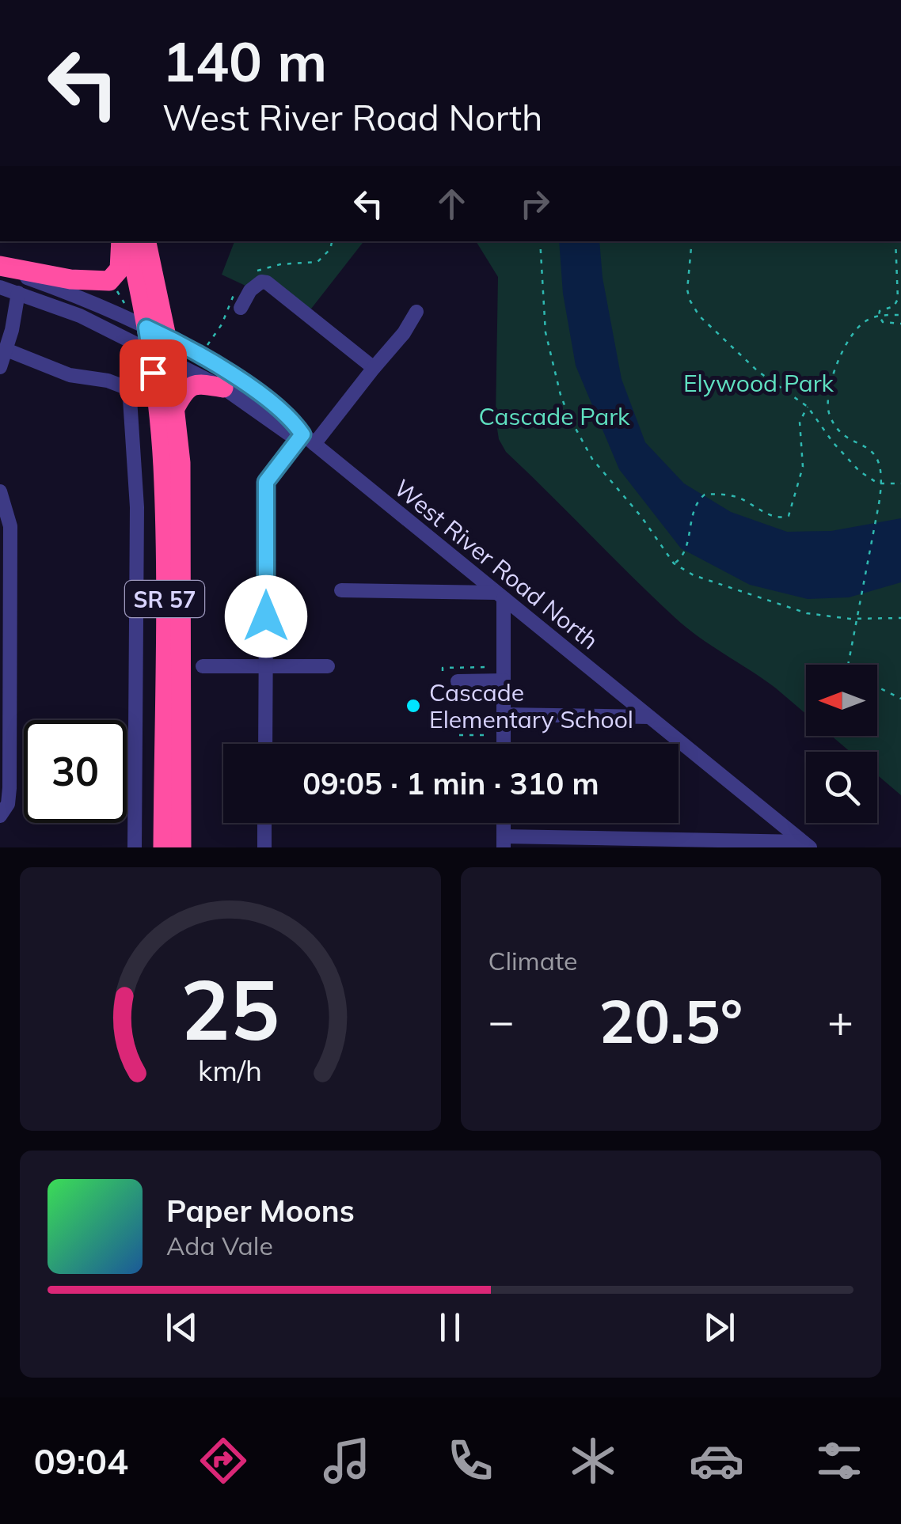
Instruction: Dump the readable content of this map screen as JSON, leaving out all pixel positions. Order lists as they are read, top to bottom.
{
  "streets": {
    "highway": ["SR 57"],
    "street": ["West River Road North"]
  },
  "crossings": [
    ["West River Road North", "SR 57"]
  ],
  "parks": ["Elywood Park", "Cascade Park"],
  "places": ["Cascade Elementary School"],
  "north": "left",
  "page": {
    "turn": ["140 m", "West River Road North"],
    "limit": "30",
    "trip": "09:05 · 1 min · 310 m",
    "tile": "Climate",
    "heat": ["−", "20.5°", "+"],
    "song": ["Paper Moons", "Ada Vale"],
    "tabs": "09:04",
    "gauge": ["25", "km/h"]
  }
}
